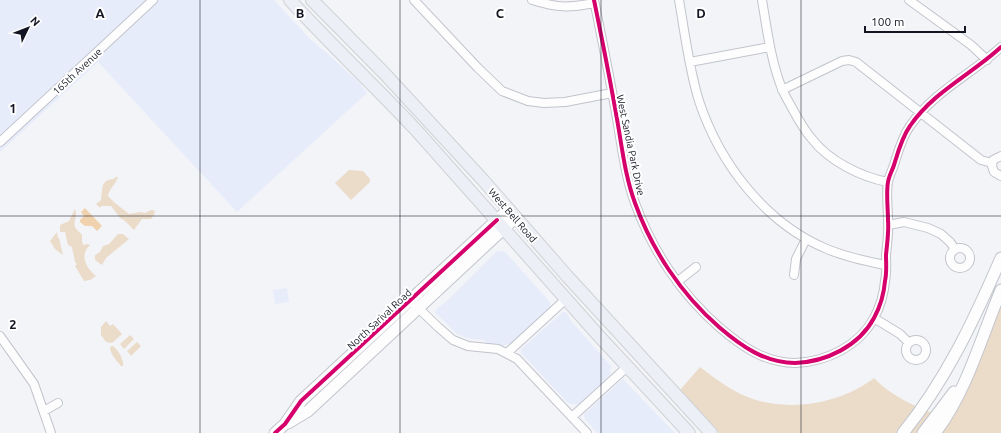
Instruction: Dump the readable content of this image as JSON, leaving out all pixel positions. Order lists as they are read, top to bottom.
{
  "streets": {
    "main road": ["West Bell Road", "North Sarival Road"],
    "street": ["165th Avenue", "West Sandia Park Drive"]
  },
  "crossings": [
    ["West Bell Road", "North Sarival Road"]
  ],
  "scale_bar": "100 m",
  "north": "top right",
  "grid": {
    "columns": [
      "A",
      "B",
      "C",
      "D"
    ],
    "rows": ["1", "2"]
  }
}
